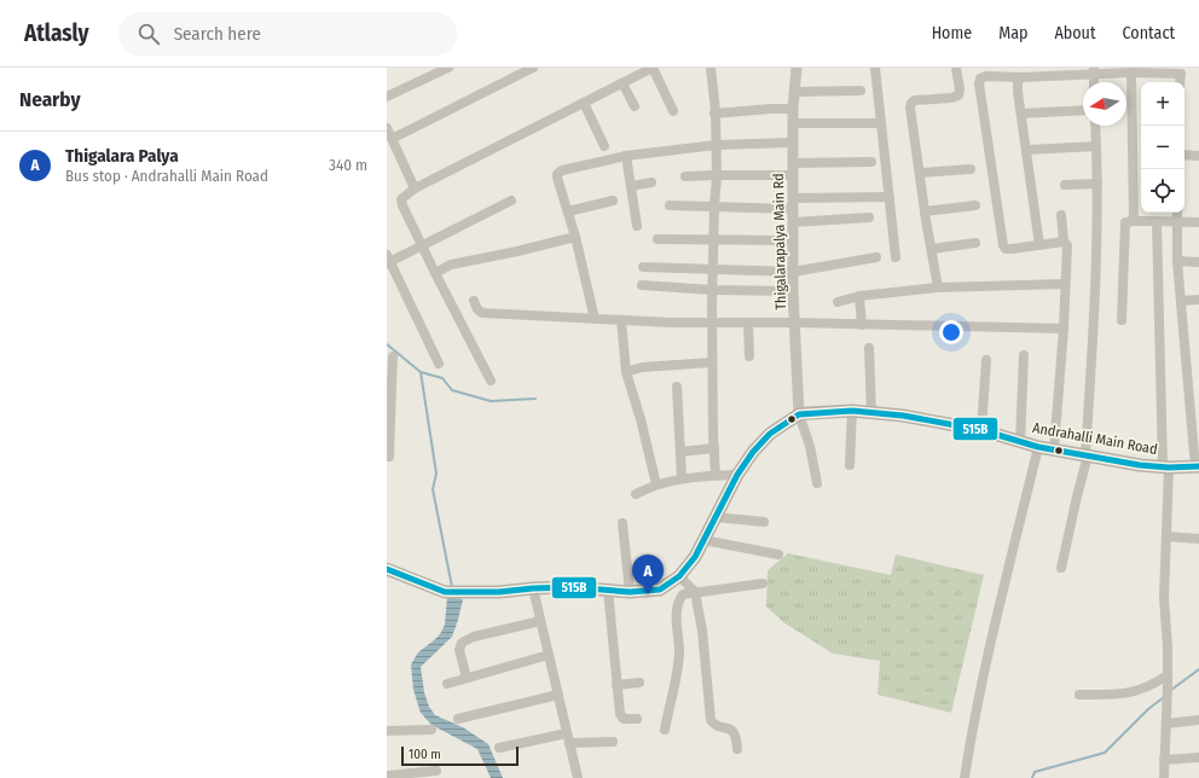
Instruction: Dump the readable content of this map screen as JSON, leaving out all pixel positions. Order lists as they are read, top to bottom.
{
  "streets": {
    "main road": ["Andrahalli Main Road"],
    "street": ["Thigalarapalya Main Rd"]
  },
  "crossings": [
    ["Thigalarapalya Main Rd", "Andrahalli Main Road"]
  ],
  "lines": ["transit line 515B"],
  "scale_bar": "100 m",
  "north": "left",
  "page": {
    "header": "Atlasly",
    "search": "Search here",
    "nav": [
      "Home",
      "Map",
      "About",
      "Contact"
    ],
    "heading": "Nearby",
    "map_buttons": ["+", "−"],
    "list": [
      {
        "mark": "A",
        "name": "Thigalara Palya",
        "note": "Bus stop · Andrahalli Main Road",
        "value": "340 m"
      }
    ],
    "pins": "A",
    "scale": "100 m"
  }
}
